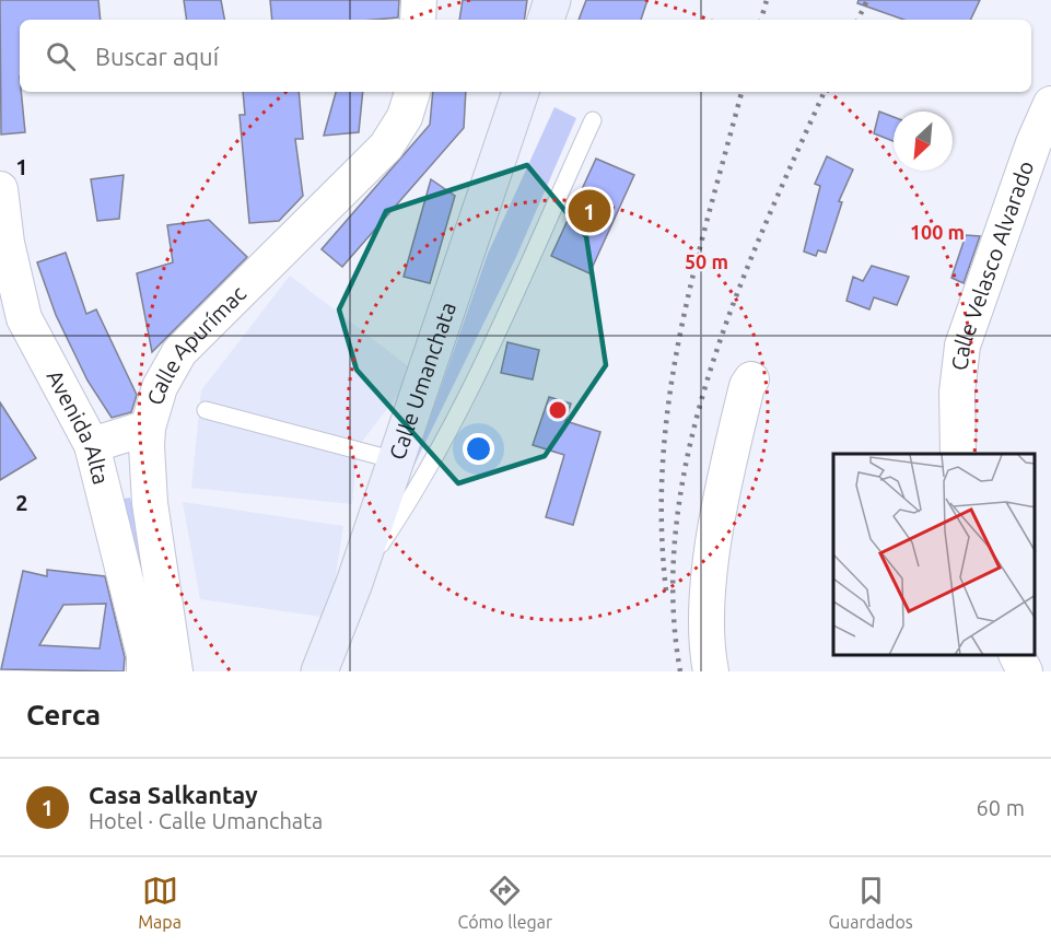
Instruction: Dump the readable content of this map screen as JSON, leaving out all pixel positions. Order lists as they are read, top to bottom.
{
  "streets": {
    "main road": ["Calle Umanchata"],
    "street": ["Calle Velasco Alvarado", "Calle Apurímac", "Avenida Alta"]
  },
  "north": "bottom left",
  "page": {
    "search": "Buscar aquí",
    "pins": "1",
    "heading": "Cerca",
    "list": [
      {
        "mark": "1",
        "name": "Casa Salkantay",
        "note": "Hotel · Calle Umanchata",
        "value": "60 m"
      }
    ],
    "nav": ["Mapa", "Cómo llegar", "Guardados"]
  },
  "grid": {
    "rows": ["1", "2"]
  },
  "rings": ["100 m", "50 m"]
}
